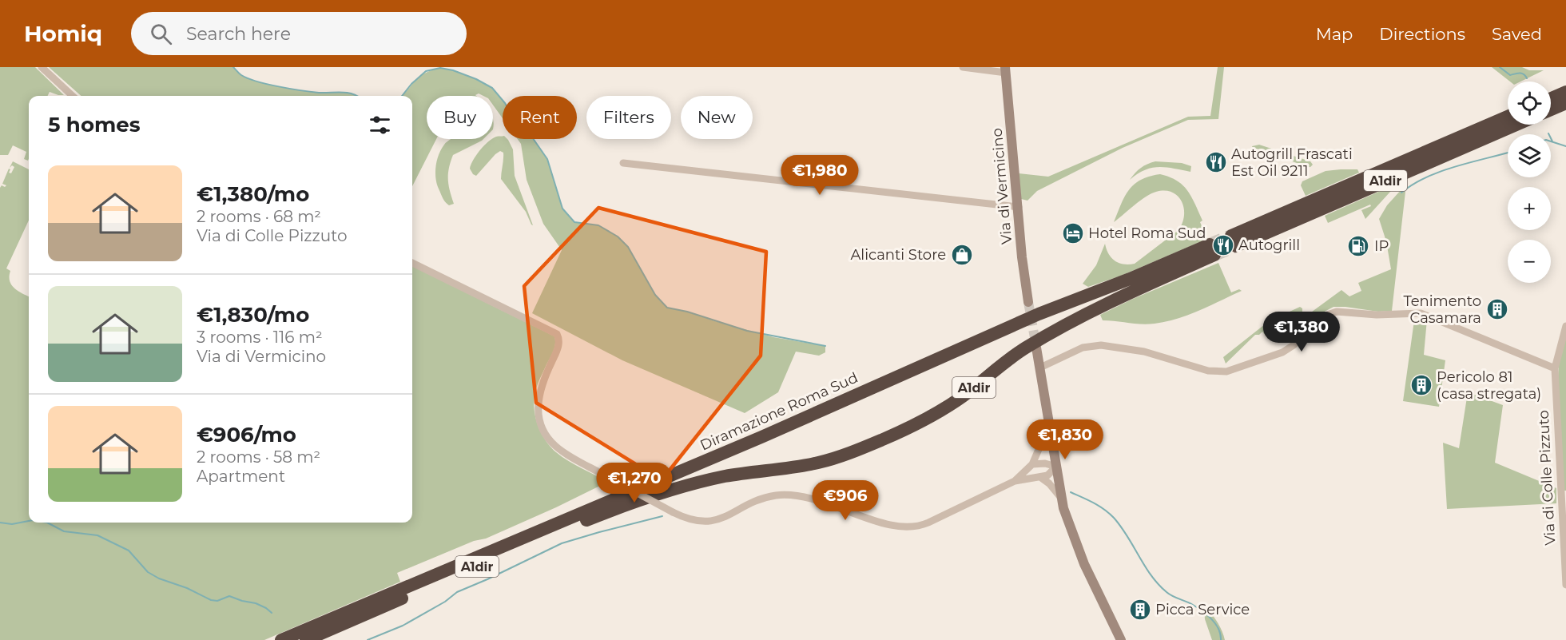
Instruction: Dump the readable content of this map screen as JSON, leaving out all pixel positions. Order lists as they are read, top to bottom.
{
  "streets": {
    "highway": ["A1dir", "Diramazione Roma Sud"],
    "main road": ["Via di Vermicino"],
    "street": ["Via di Colle Pizzuto"]
  },
  "places": {
    "restaurant": ["Autogrill Frascati Est Oil 9211", "Autogrill"],
    "hotel": ["Hotel Roma Sud"],
    "fuel station": ["IP"],
    "shop": ["Alicanti Store"],
    "building": ["Tenimento Casamara", "Pericolo 81 (casa stregata)", "Picca Service"]
  },
  "page": {
    "header": "Homiq",
    "search": "Search here",
    "nav": ["Map", "Directions", "Saved"],
    "map_buttons": ["+", "−"],
    "chip": [
      "Buy",
      "Rent",
      "Filters",
      "New"
    ],
    "heading": "5 homes",
    "list": [
      {
        "name": "€1,380/mo",
        "note": "2 rooms · 68 m² · Via di Colle Pizzuto"
      },
      {
        "name": "€1,830/mo",
        "note": "3 rooms · 116 m² · Via di Vermicino"
      },
      {
        "name": "€906/mo",
        "note": "2 rooms · 58 m² · Apartment"
      }
    ],
    "price": [
      "€1,980",
      "€1,380",
      "€1,830",
      "€1,270",
      "€906"
    ]
  }
}
